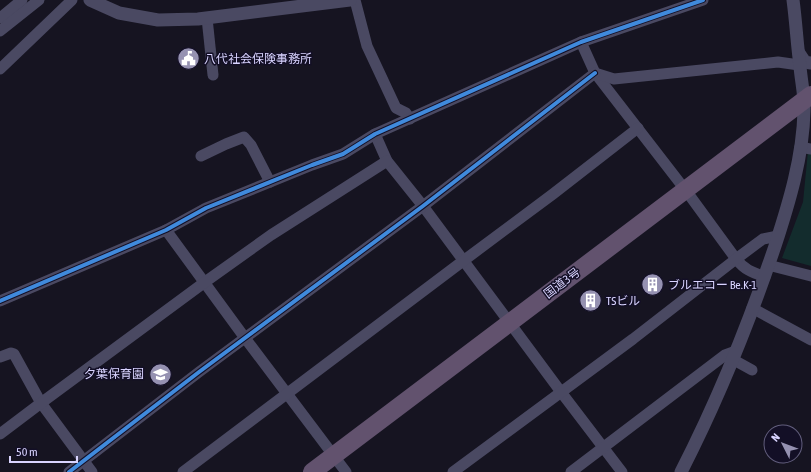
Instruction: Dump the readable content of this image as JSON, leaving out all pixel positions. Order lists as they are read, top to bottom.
{
  "streets": {
    "highway": ["国道3号"]
  },
  "places": {
    "public building": ["八代社会保険事務所"],
    "building": ["ブルエコー Be.K-1", "TSビル"],
    "school or university": ["夕葉保育園"]
  },
  "scale_bar": "50 m",
  "north": "top left"
}
